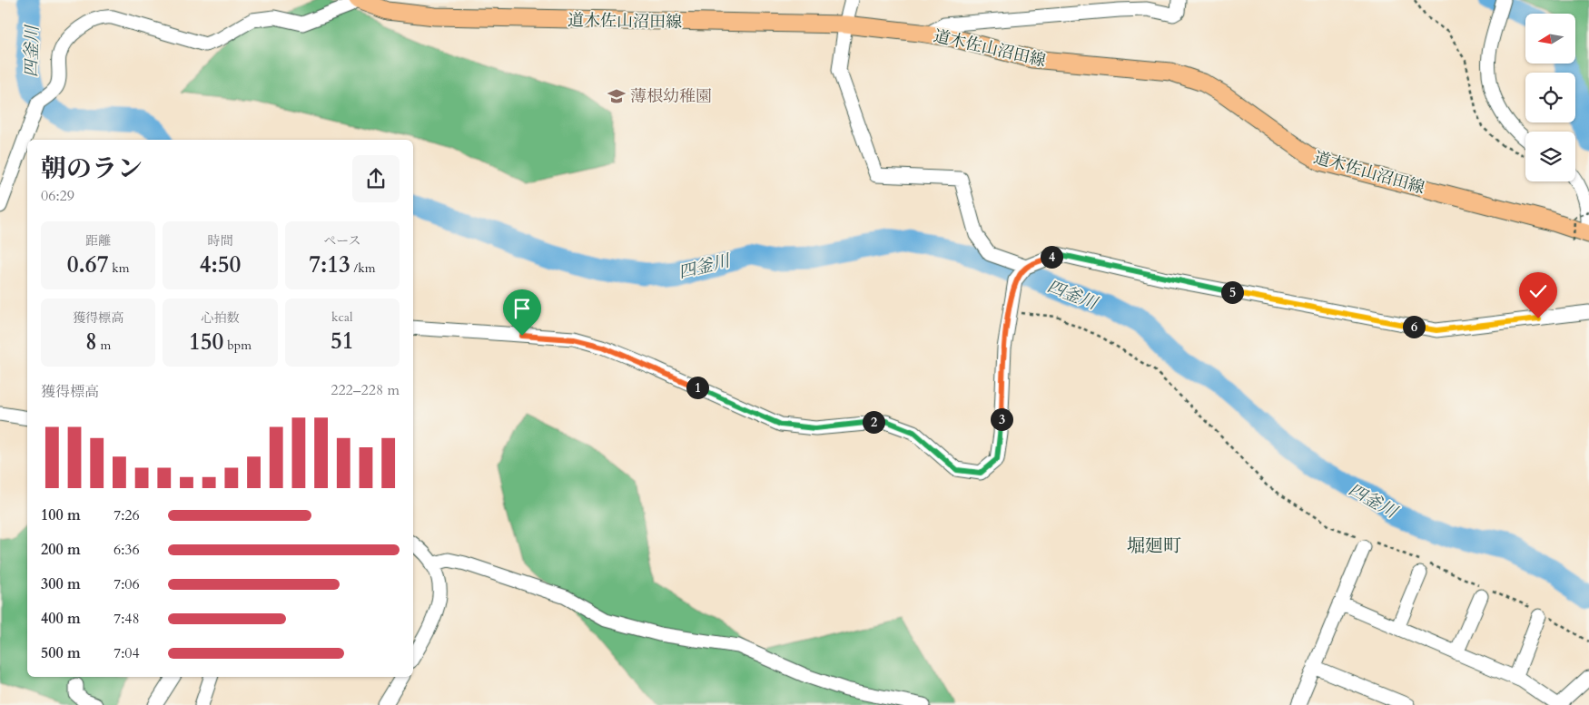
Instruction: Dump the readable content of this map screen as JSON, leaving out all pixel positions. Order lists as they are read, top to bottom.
{
  "streets": {
    "main road": ["道木佐山沼田線"]
  },
  "districts": ["堀廻町"],
  "water": ["四釜川"],
  "places": {
    "school or university": ["薄根幼稚園"]
  },
  "north": "left",
  "page": {
    "heading": ["朝のラン", "06:29"],
    "stats": [
      ["距離", "0.67 km"],
      ["時間", "4:50"],
      ["ペース", "7:13 /km"],
      ["獲得標高", "8 m"],
      ["心拍数", "150 bpm"],
      ["kcal", "51"]
    ],
    "pins": [
      "4",
      "5",
      "6",
      "1",
      "3",
      "2"
    ],
    "chart": ["獲得標高", "222–228 m"],
    "list": [
      {
        "name": "100 m",
        "note": "7:26"
      },
      {
        "name": "200 m",
        "note": "6:36"
      },
      {
        "name": "300 m",
        "note": "7:06"
      },
      {
        "name": "400 m",
        "note": "7:48"
      },
      {
        "name": "500 m",
        "note": "7:04"
      }
    ]
  }
}
